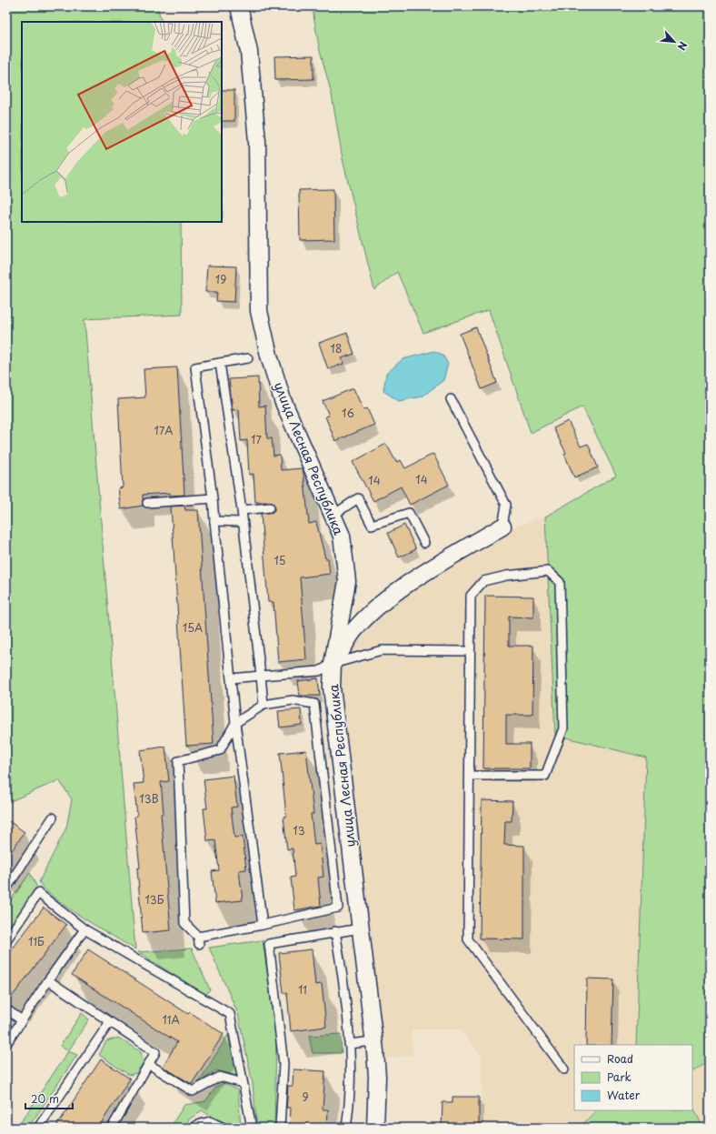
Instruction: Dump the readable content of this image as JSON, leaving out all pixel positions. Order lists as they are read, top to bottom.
{
  "streets": {
    "street": ["улица Лесная Республика"]
  },
  "house_numbers": [
    "19",
    "18",
    "16",
    "17А",
    "17",
    "14",
    "14",
    "15",
    "15А",
    "13В",
    "13",
    "13Б",
    "11Б",
    "11",
    "11А",
    "9"
  ],
  "legend": ["Road", "Park", "Water"],
  "scale_bar": "20 m",
  "north": "bottom right"
}
